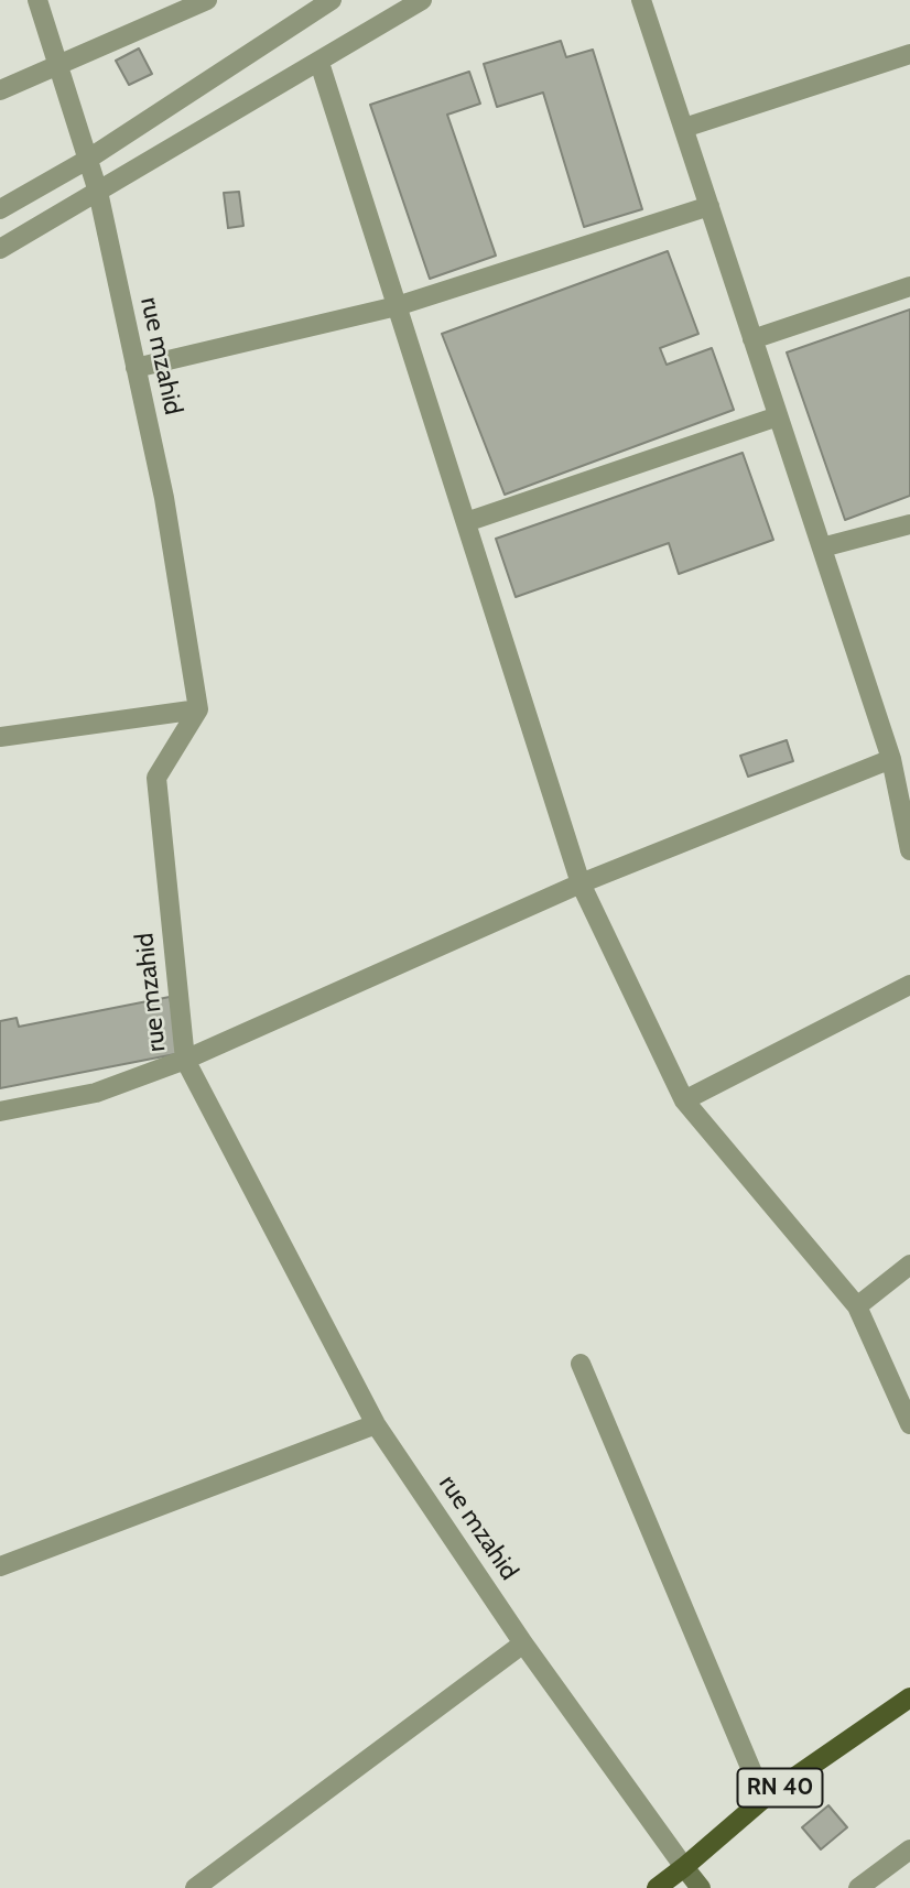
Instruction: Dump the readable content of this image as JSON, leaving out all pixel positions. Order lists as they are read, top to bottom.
{
  "streets": {
    "main road": ["RN 40"],
    "street": ["rue mzahid"]
  },
  "crossings": [
    ["rue mzahid", "RN 40"]
  ]
}
